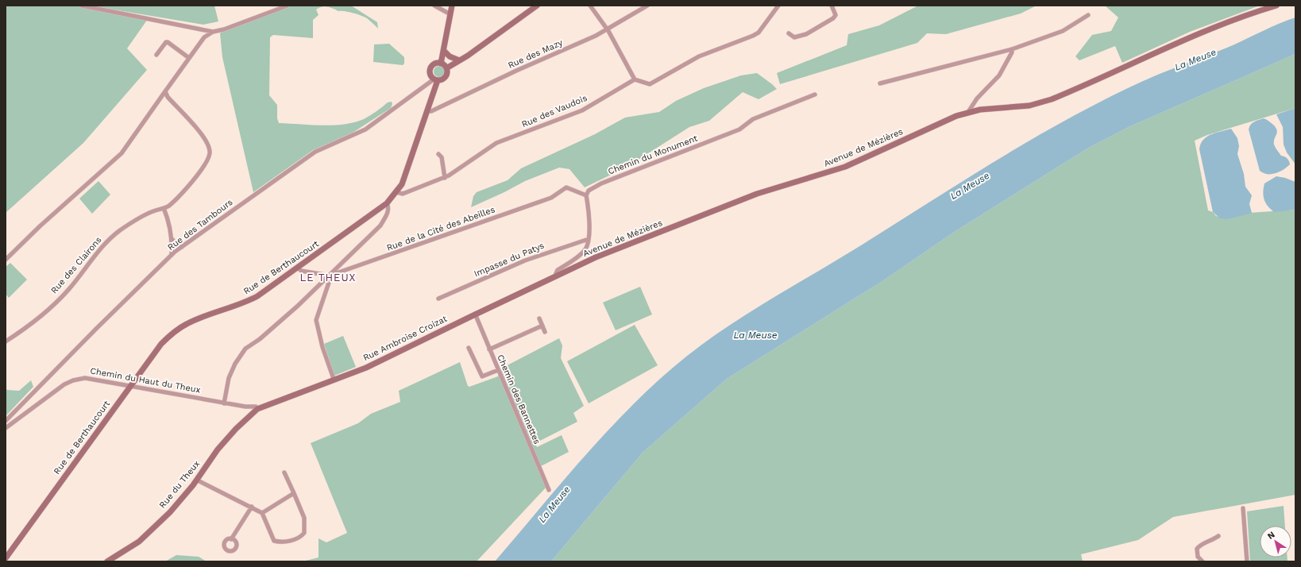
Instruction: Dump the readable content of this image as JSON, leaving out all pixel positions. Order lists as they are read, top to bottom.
{
  "streets": {
    "main road": [
      "Avenue de Mézières",
      "Rue de Berthaucourt",
      "Rue Ambroise Croizat",
      "Rue du Theux"
    ],
    "street": [
      "Rue des Mazy",
      "Rue des Vaudois",
      "Chemin du Monument",
      "Rue des Tambours",
      "Rue de la Cité des Abeilles",
      "Impasse du Patys",
      "Rue des Clairons",
      "Chemin du Haut du Theux",
      "Chemin des Bannettes"
    ]
  },
  "crossings": [
    ["Rue des Mazy", "Rue de Berthaucourt"],
    ["Rue des Vaudois", "Rue de Berthaucourt"],
    ["Avenue de Mézières", "Rue Ambroise Croizat"],
    ["Chemin du Monument", "Rue de la Cité des Abeilles"],
    ["Rue des Tambours", "Rue de Berthaucourt"],
    ["Rue de la Cité des Abeilles", "Rue de Berthaucourt"],
    ["Rue de Berthaucourt", "Chemin du Haut du Theux"],
    ["Rue Ambroise Croizat", "Chemin du Haut du Theux"],
    ["Rue Ambroise Croizat", "Chemin des Bannettes"],
    ["Rue Ambroise Croizat", "Rue du Theux"],
    ["Chemin du Haut du Theux", "Rue du Theux"]
  ],
  "districts": ["LE THEUX"],
  "water": ["La Meuse"],
  "north": "top left"
}
